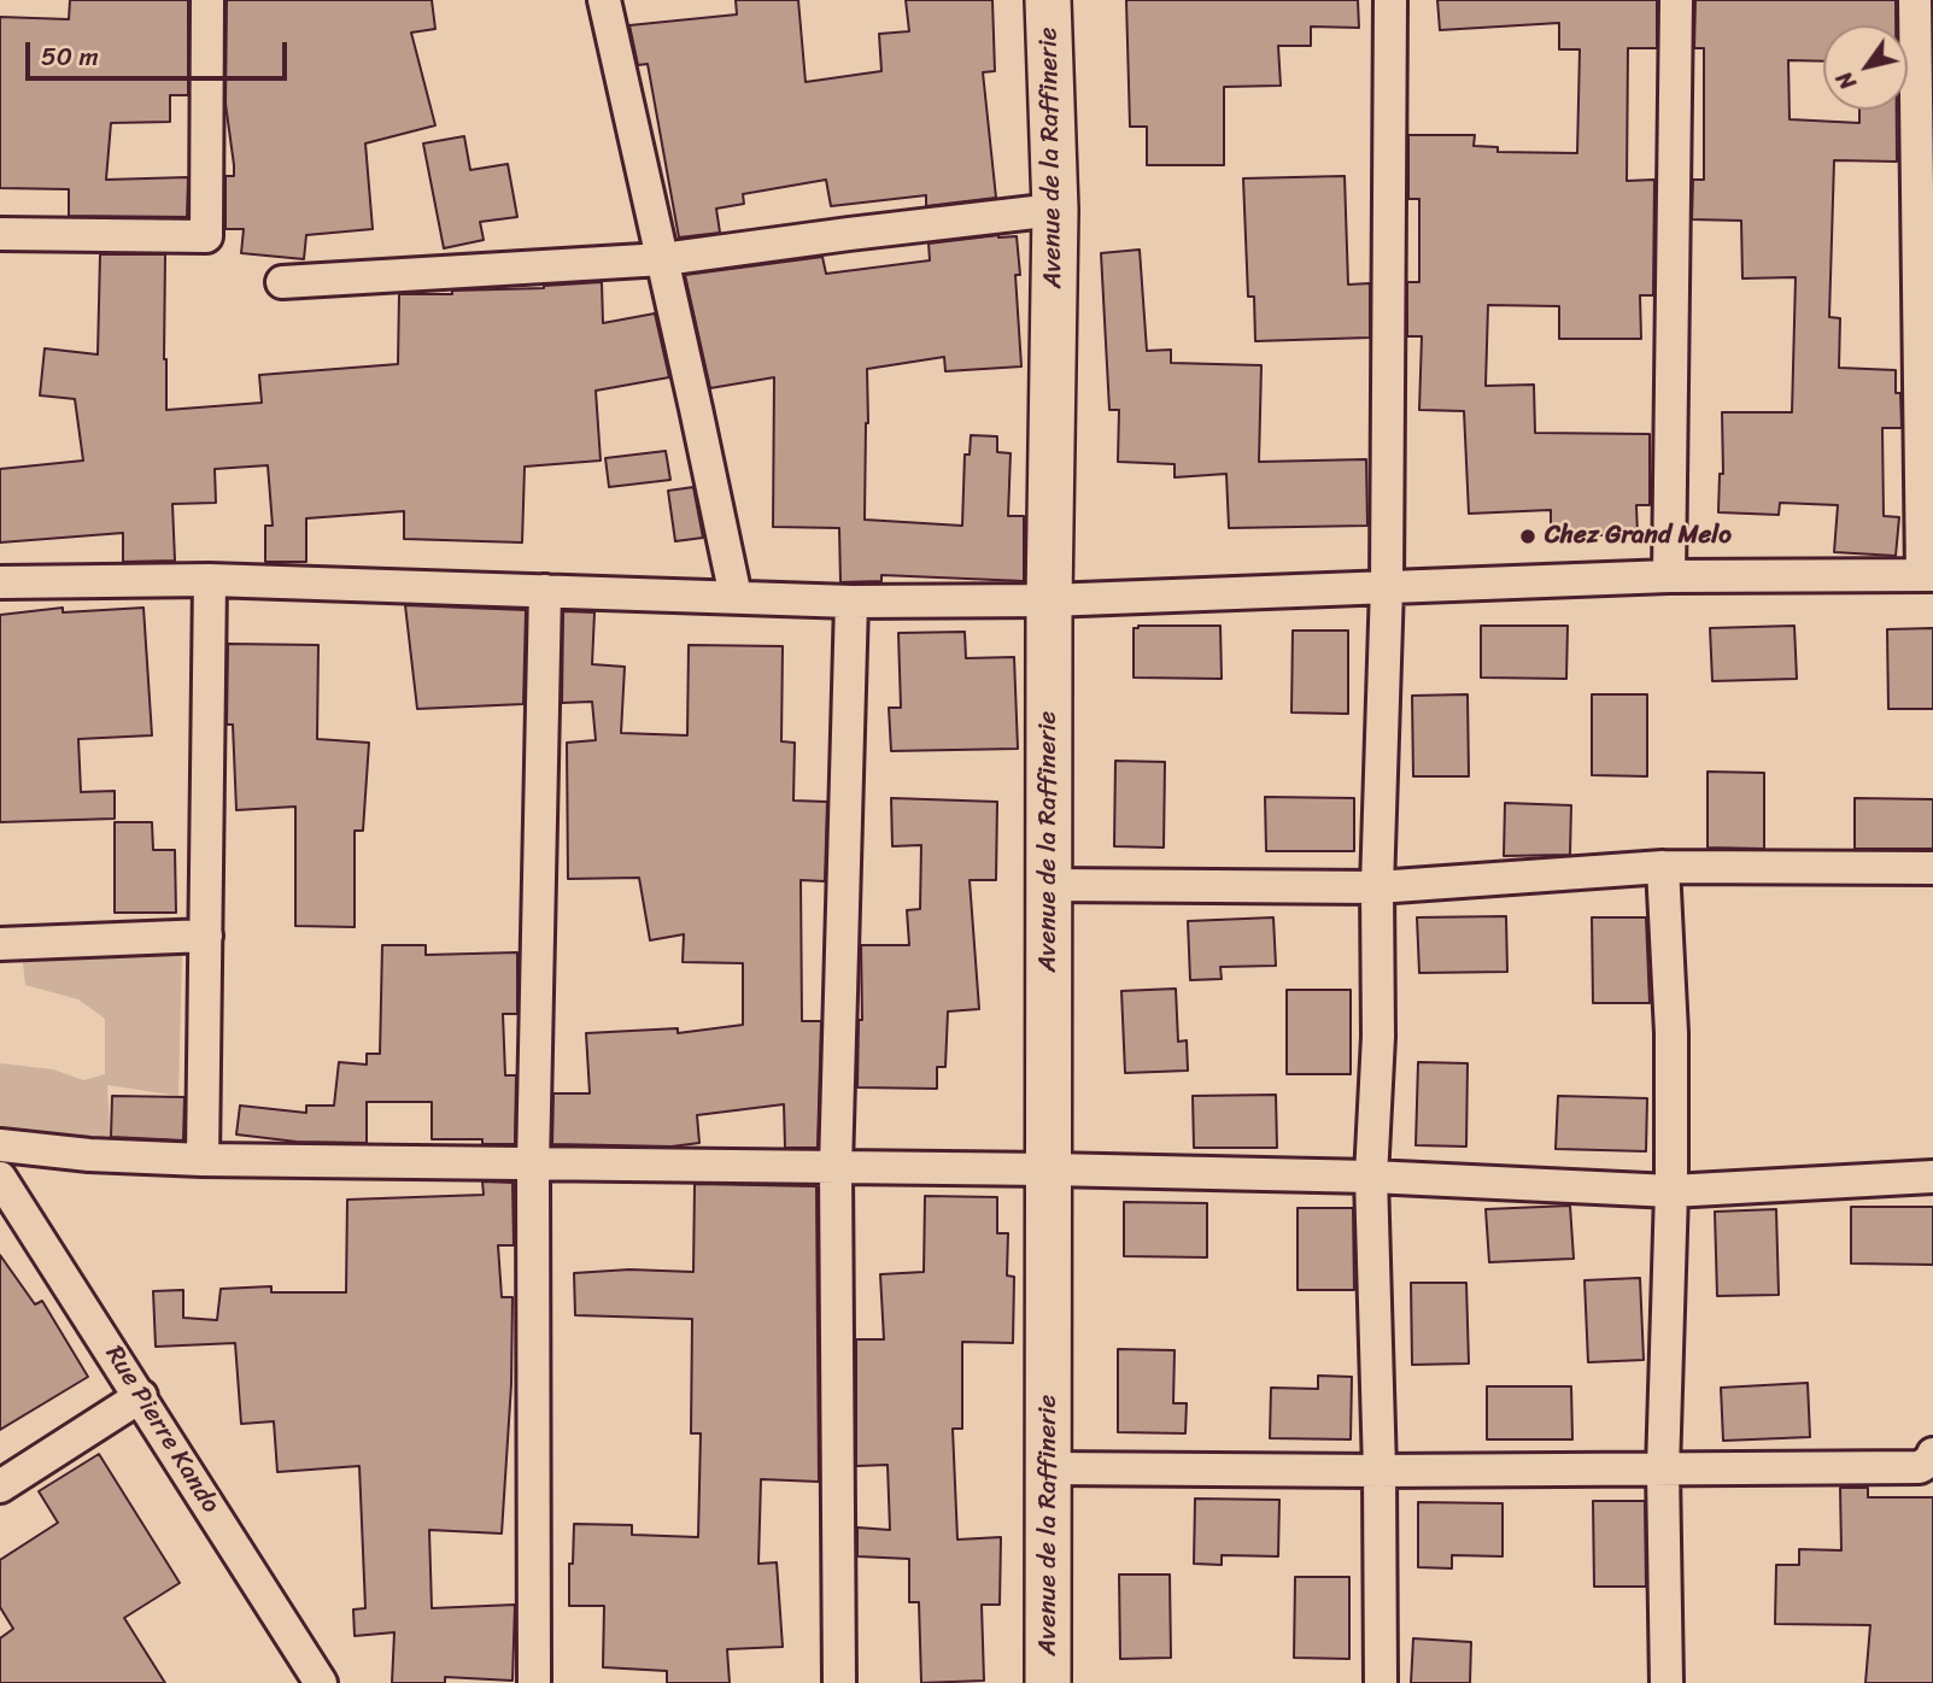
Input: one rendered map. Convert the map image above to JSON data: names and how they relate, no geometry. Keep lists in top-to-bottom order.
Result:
{
  "streets": {
    "street": ["Avenue de la Raffinerie", "Rue Pierre Kando"]
  },
  "places": ["Chez Grand Melo"],
  "scale_bar": "50 m",
  "north": "bottom left"
}
